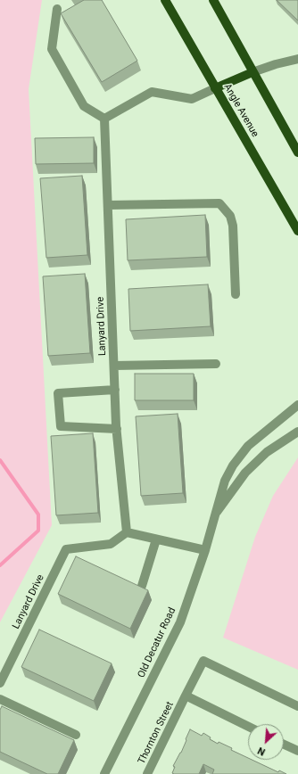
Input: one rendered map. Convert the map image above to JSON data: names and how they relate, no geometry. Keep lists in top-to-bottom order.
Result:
{
  "streets": {
    "main road": ["Angle Avenue"],
    "street": ["Lanyard Drive", "Old Decatur Road", "Thornton Street"]
  },
  "north": "bottom left"
}
